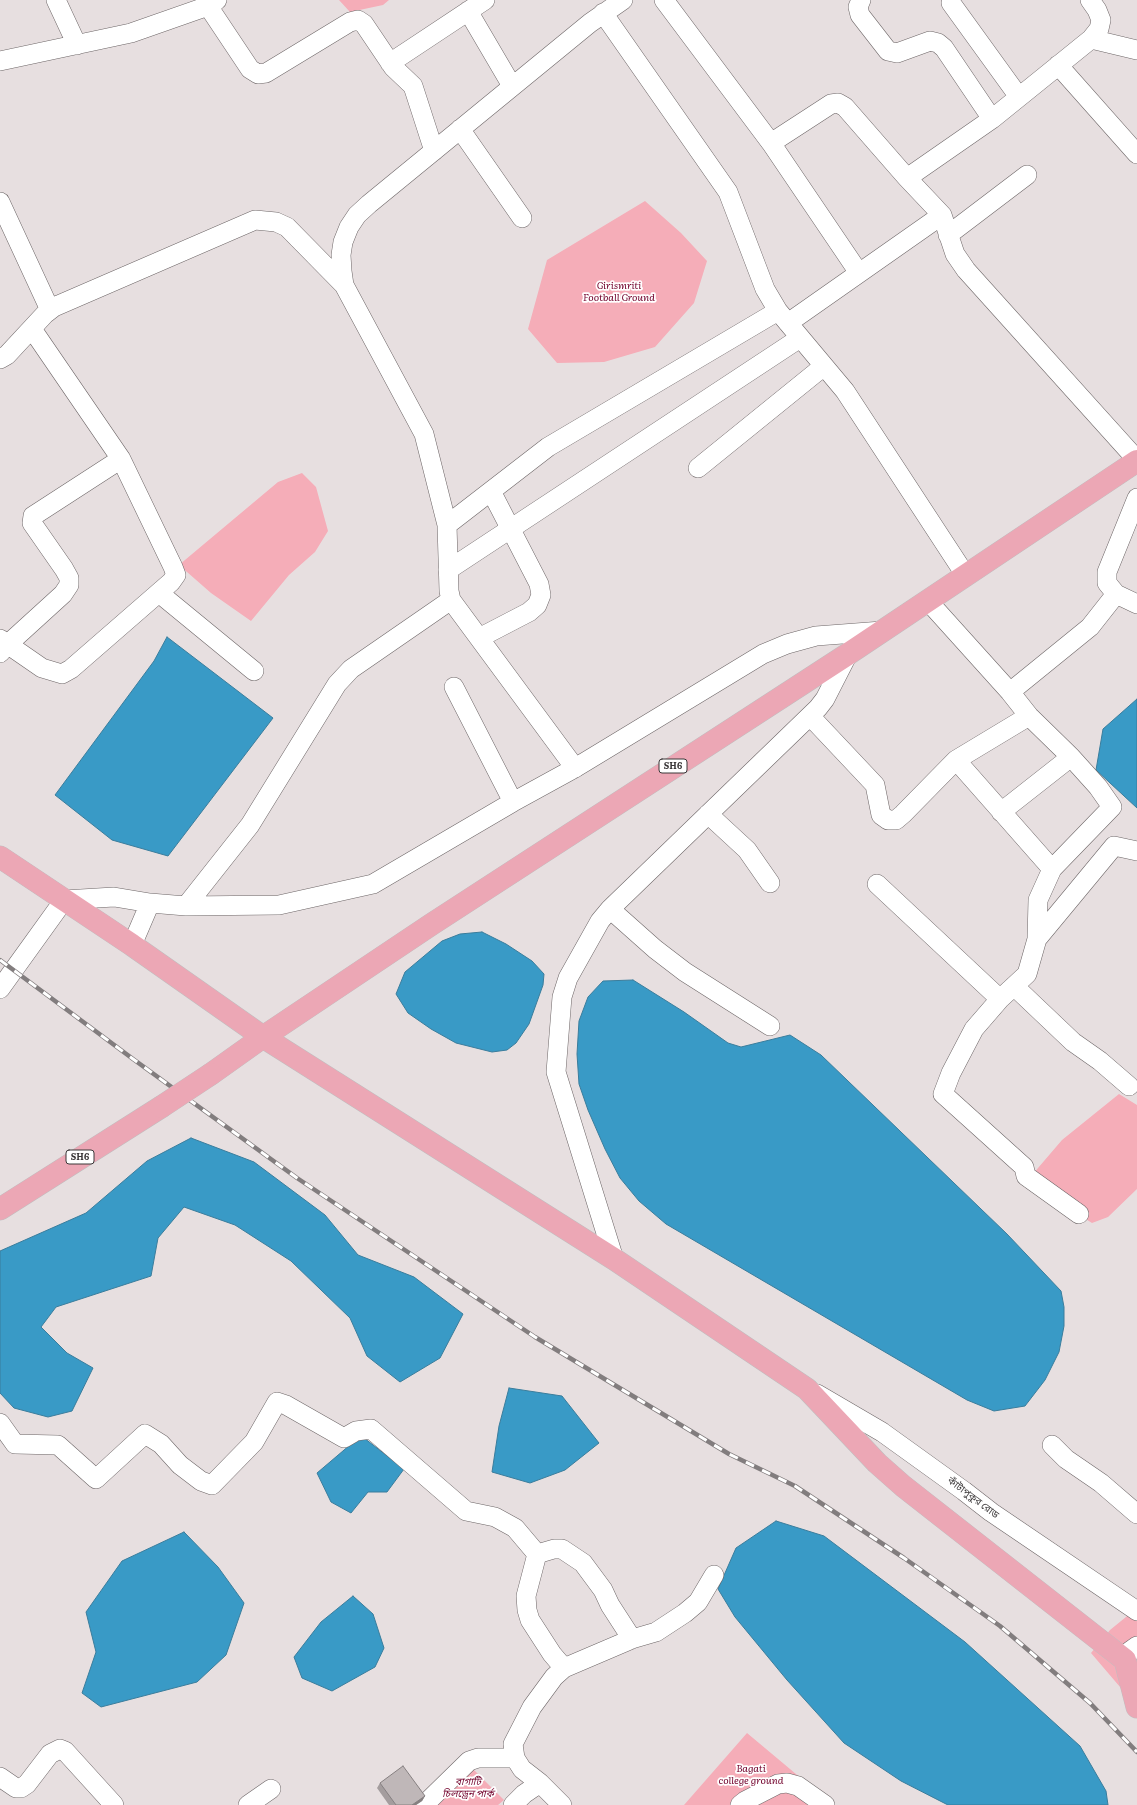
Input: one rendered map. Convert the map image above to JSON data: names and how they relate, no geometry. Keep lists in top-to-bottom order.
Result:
{
  "streets": {
    "main road": ["SH6"],
    "street": ["কাঁটাপুকুর রোড"]
  },
  "parks": ["Girismriti Football Ground", "Bagati college ground", "বাগাটি চিলড্রেন পার্ক"]
}
